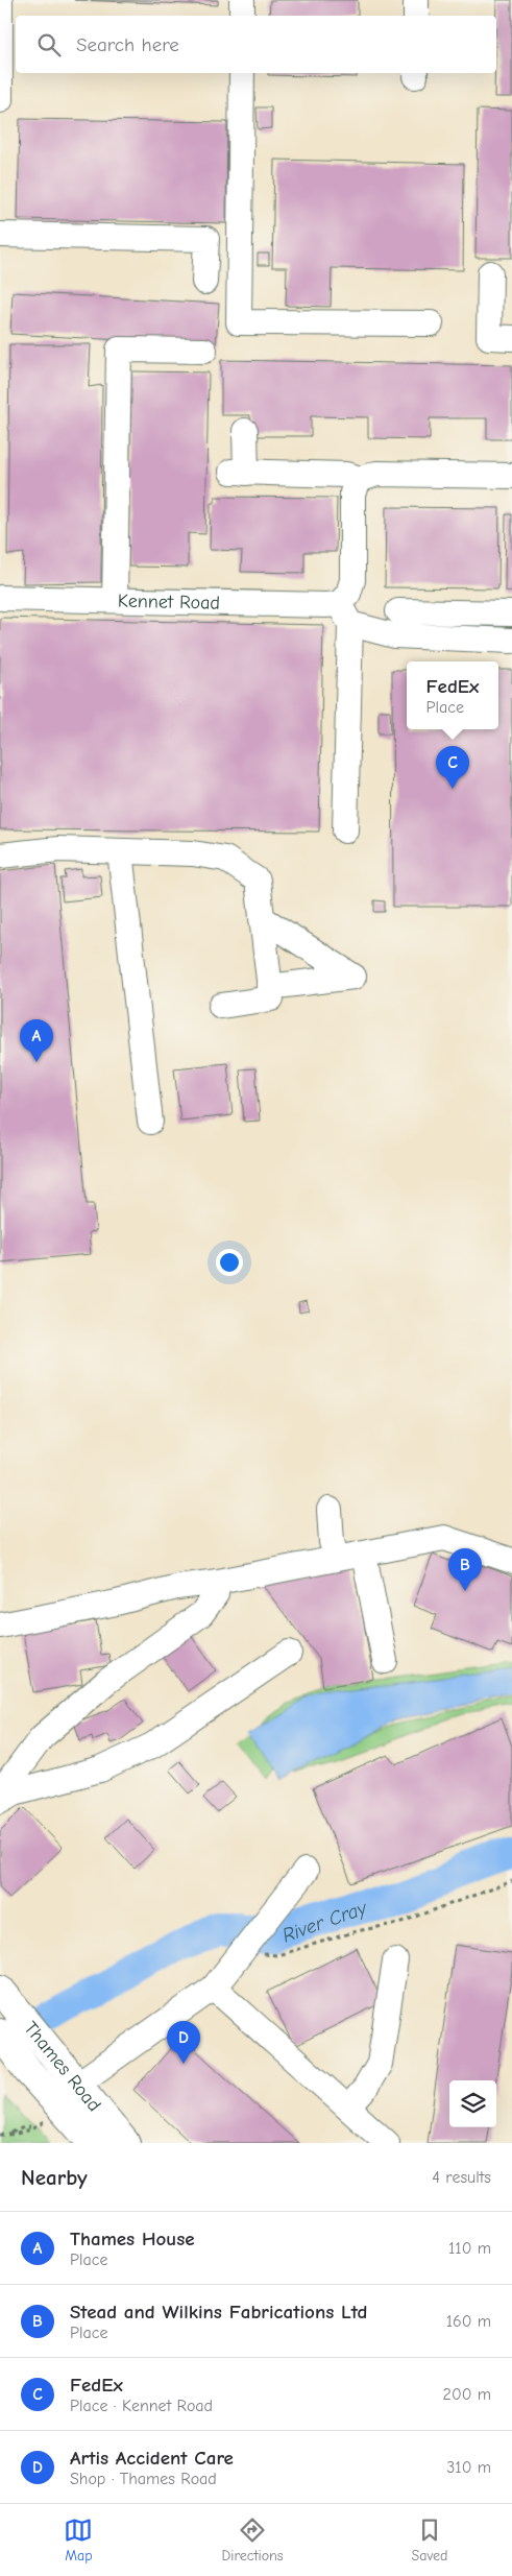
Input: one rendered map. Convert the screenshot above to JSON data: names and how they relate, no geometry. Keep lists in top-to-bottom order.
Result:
{
  "streets": {
    "main road": ["Thames Road"],
    "street": ["Kennet Road"]
  },
  "water": ["River Cray"],
  "page": {
    "search": "Search here",
    "popup": ["FedEx", "Place"],
    "pins": [
      "C",
      "A",
      "B",
      "D"
    ],
    "heading": ["Nearby", "4 results"],
    "list": [
      {
        "mark": "A",
        "name": "Thames House",
        "note": "Place",
        "value": "110 m"
      },
      {
        "mark": "B",
        "name": "Stead and Wilkins Fabrications Ltd",
        "note": "Place",
        "value": "160 m"
      },
      {
        "mark": "C",
        "name": "FedEx",
        "note": "Place · Kennet Road",
        "value": "200 m"
      },
      {
        "mark": "D",
        "name": "Artis Accident Care",
        "note": "Shop · Thames Road",
        "value": "310 m"
      }
    ],
    "nav": ["Map", "Directions", "Saved"]
  }
}
